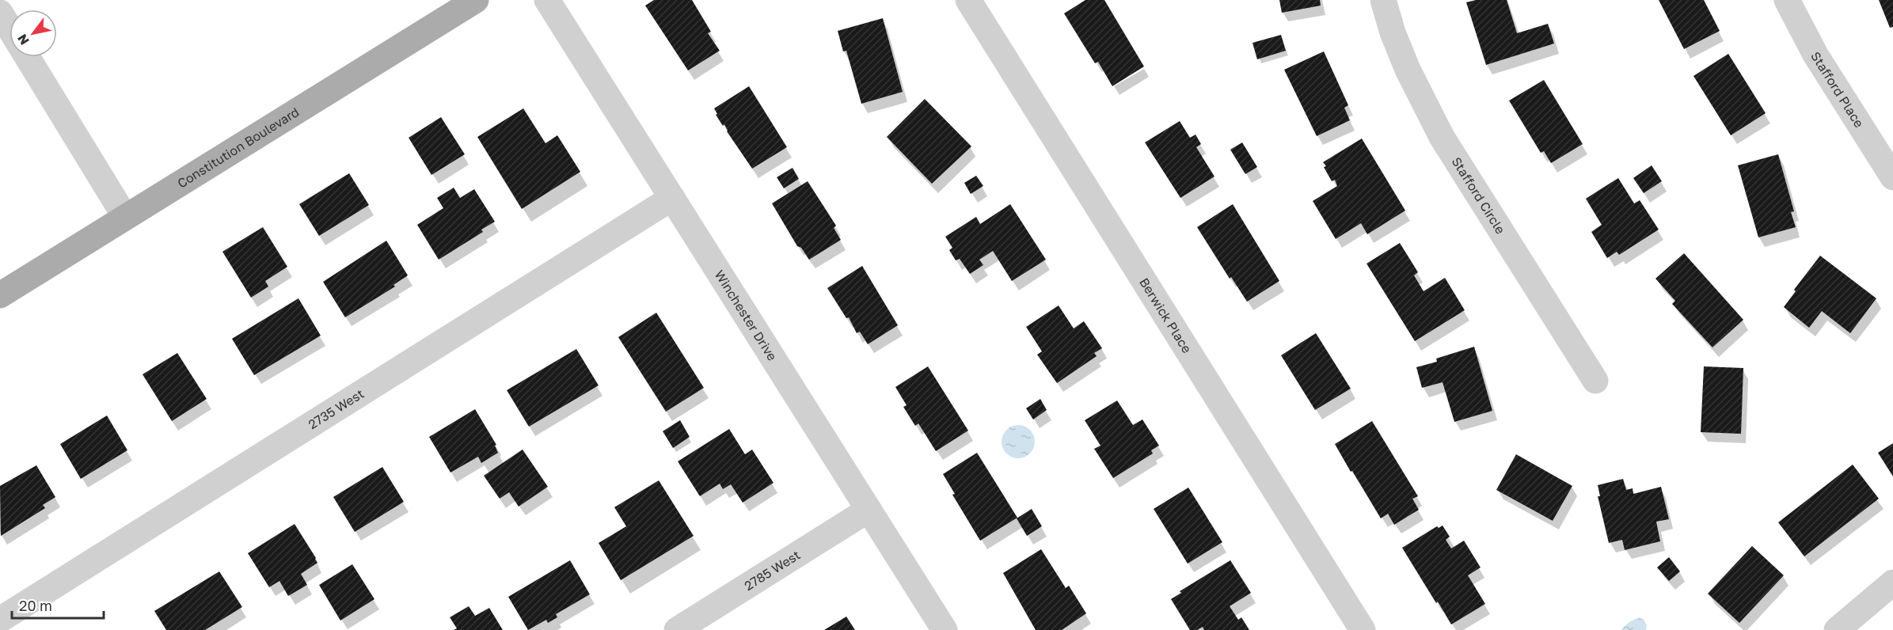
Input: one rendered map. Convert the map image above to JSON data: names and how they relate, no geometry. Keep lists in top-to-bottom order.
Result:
{
  "streets": {
    "main road": ["Constitution Boulevard"],
    "street": [
      "Stafford Place",
      "Stafford Circle",
      "Winchester Drive",
      "Berwick Place",
      "2735 West",
      "2785 West"
    ]
  },
  "crossings": [
    ["Winchester Drive", "2735 West"],
    ["Winchester Drive", "2785 West"]
  ],
  "scale_bar": "20 m",
  "north": "bottom left"
}
